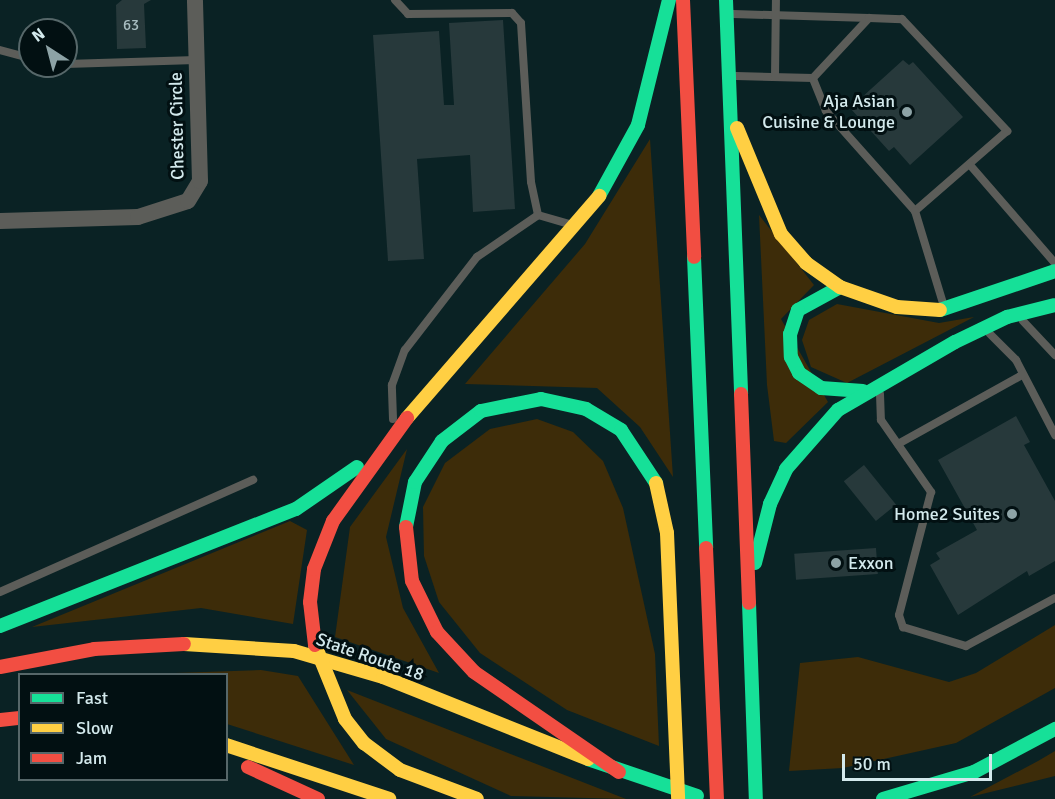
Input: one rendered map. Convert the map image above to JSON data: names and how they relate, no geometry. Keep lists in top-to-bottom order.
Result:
{
  "streets": {
    "highway": ["State Route 18"],
    "street": ["Chester Circle"]
  },
  "places": ["Aja Asian Cuisine & Lounge", "Home2 Suites", "Exxon"],
  "house_numbers": ["63"],
  "legend": ["Fast", "Slow", "Jam"],
  "scale_bar": "50 m",
  "north": "top left"
}
